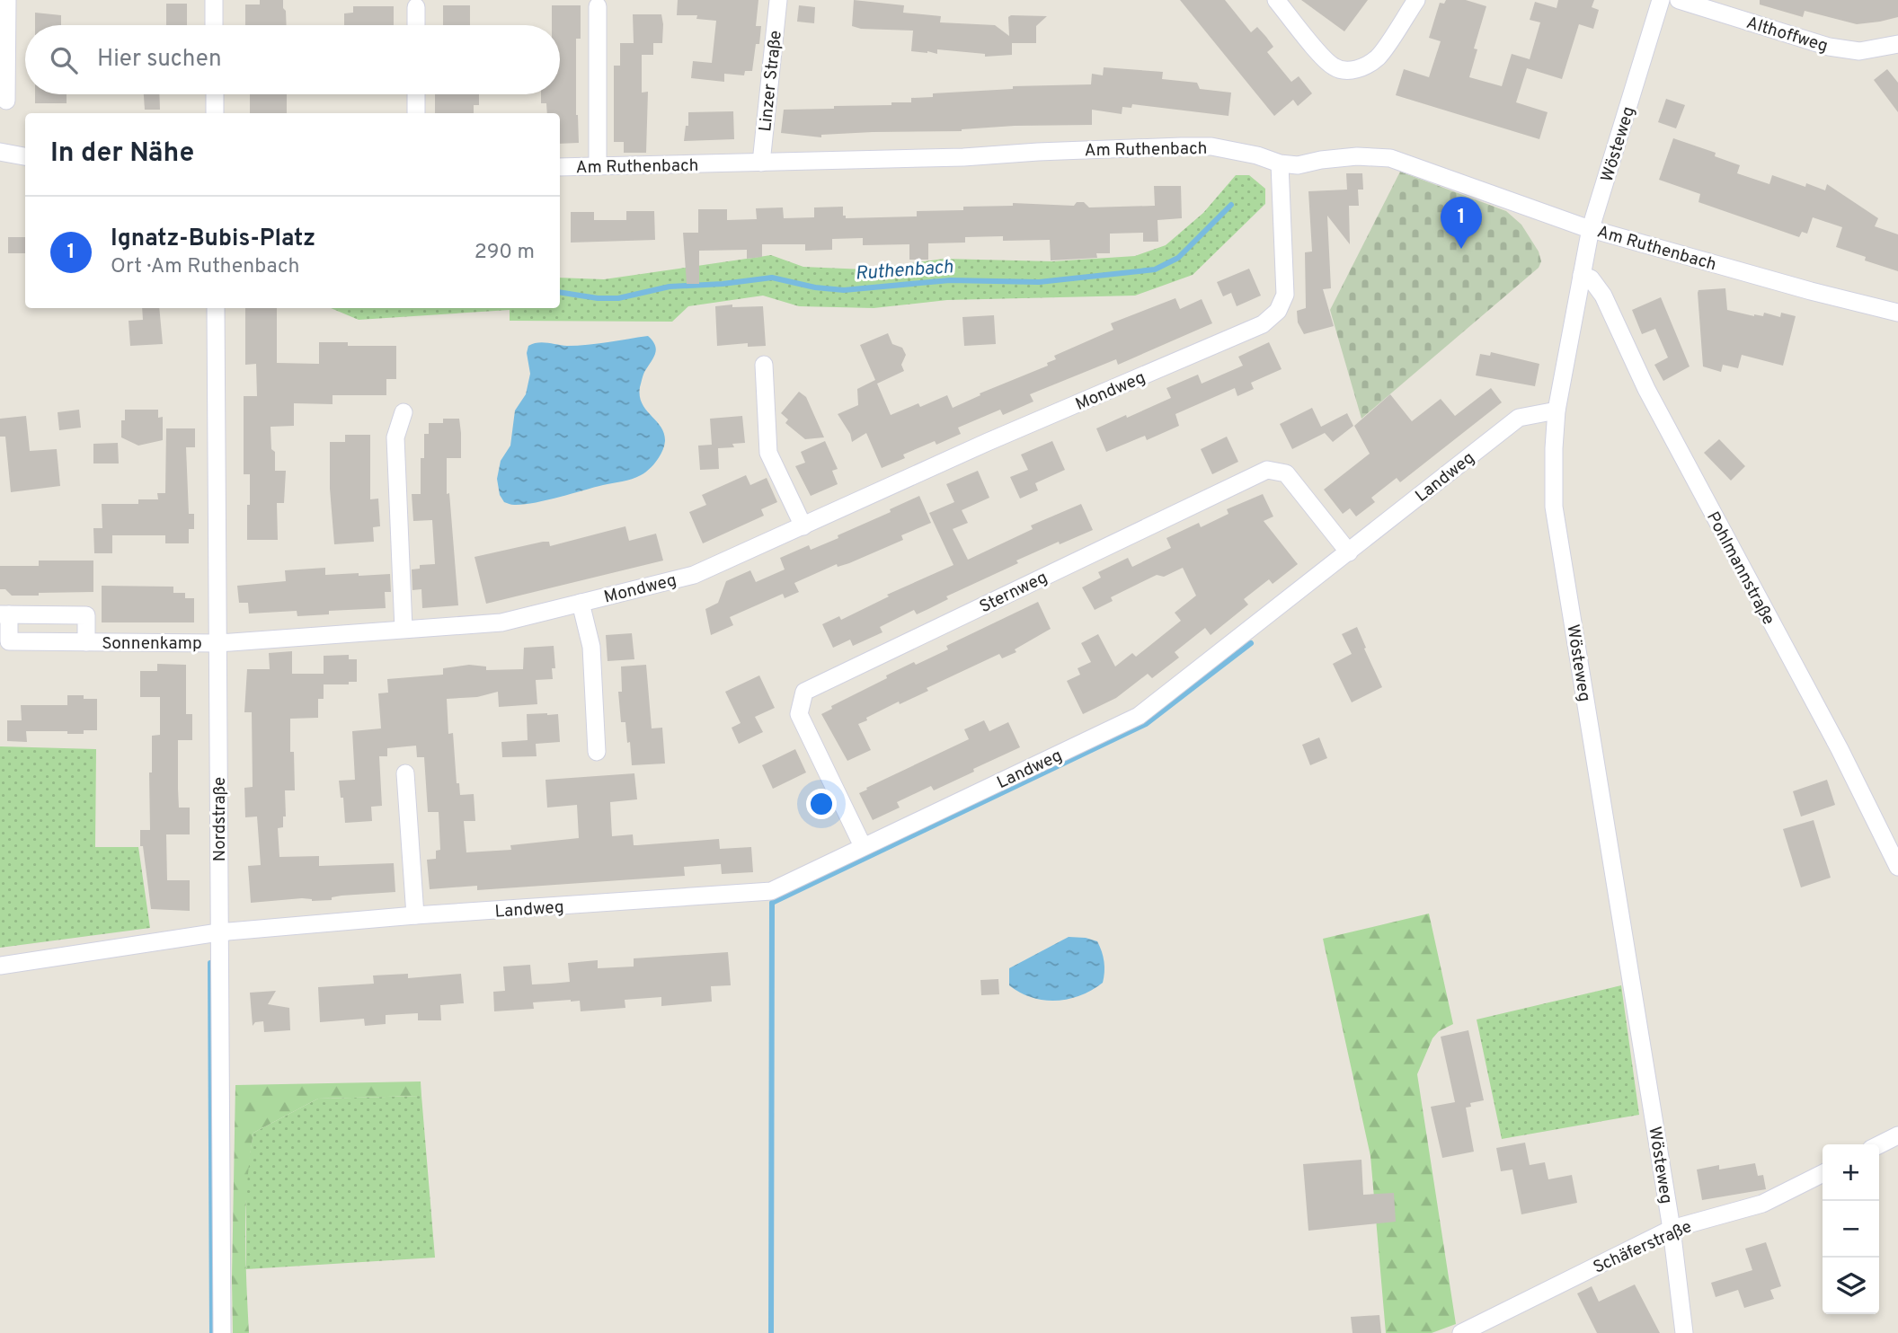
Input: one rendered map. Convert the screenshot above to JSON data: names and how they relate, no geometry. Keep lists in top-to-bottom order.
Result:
{
  "streets": {
    "street": [
      "Althoffweg",
      "Linzer Straße",
      "Wösteweg",
      "Am Ruthenbach",
      "Mondweg",
      "Landweg",
      "Pohlmannstraße",
      "Sternweg",
      "Sonnenkamp",
      "Nordstraße",
      "Schäferstraße"
    ]
  },
  "crossings": [
    ["Linzer Straße", "Am Ruthenbach"],
    ["Wösteweg", "Am Ruthenbach"],
    ["Wösteweg", "Landweg"],
    ["Wösteweg", "Pohlmannstraße"],
    ["Wösteweg", "Schäferstraße"],
    ["Am Ruthenbach", "Mondweg"],
    ["Mondweg", "Sonnenkamp"],
    ["Mondweg", "Nordstraße"],
    ["Landweg", "Sternweg"],
    ["Landweg", "Nordstraße"],
    ["Sonnenkamp", "Nordstraße"]
  ],
  "water": ["Ruthenbach"],
  "page": {
    "search": "Hier suchen",
    "heading": "In der Nähe",
    "list": [
      {
        "mark": "1",
        "name": "Ignatz-Bubis-Platz",
        "note": "Ort · Am Ruthenbach",
        "value": "290 m"
      }
    ],
    "pins": "1",
    "map_buttons": ["+", "−"]
  }
}
